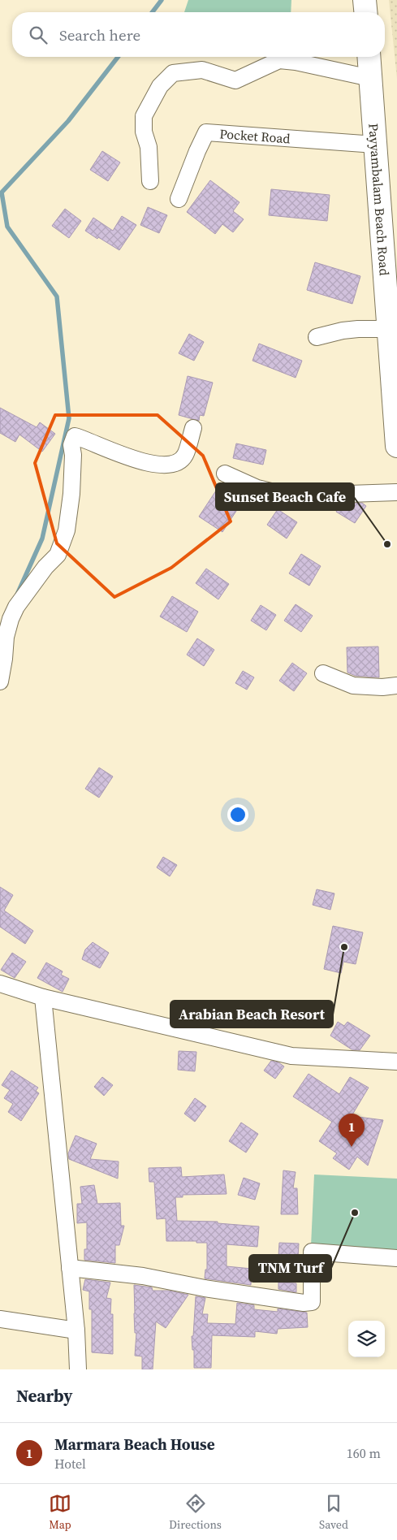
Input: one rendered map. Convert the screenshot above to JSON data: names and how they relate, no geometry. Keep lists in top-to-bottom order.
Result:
{
  "streets": {
    "main road": ["Payyambalam Beach Road"],
    "street": ["Pocket Road"]
  },
  "crossings": [
    ["Pocket Road", "Payyambalam Beach Road"]
  ],
  "places": ["Sunset Beach Cafe", "Arabian Beach Resort", "TNM Turf"],
  "page": {
    "search": "Search here",
    "pins": "1",
    "heading": "Nearby",
    "list": [
      {
        "mark": "1",
        "name": "Marmara Beach House",
        "note": "Hotel",
        "value": "160 m"
      }
    ],
    "nav": ["Map", "Directions", "Saved"]
  }
}
